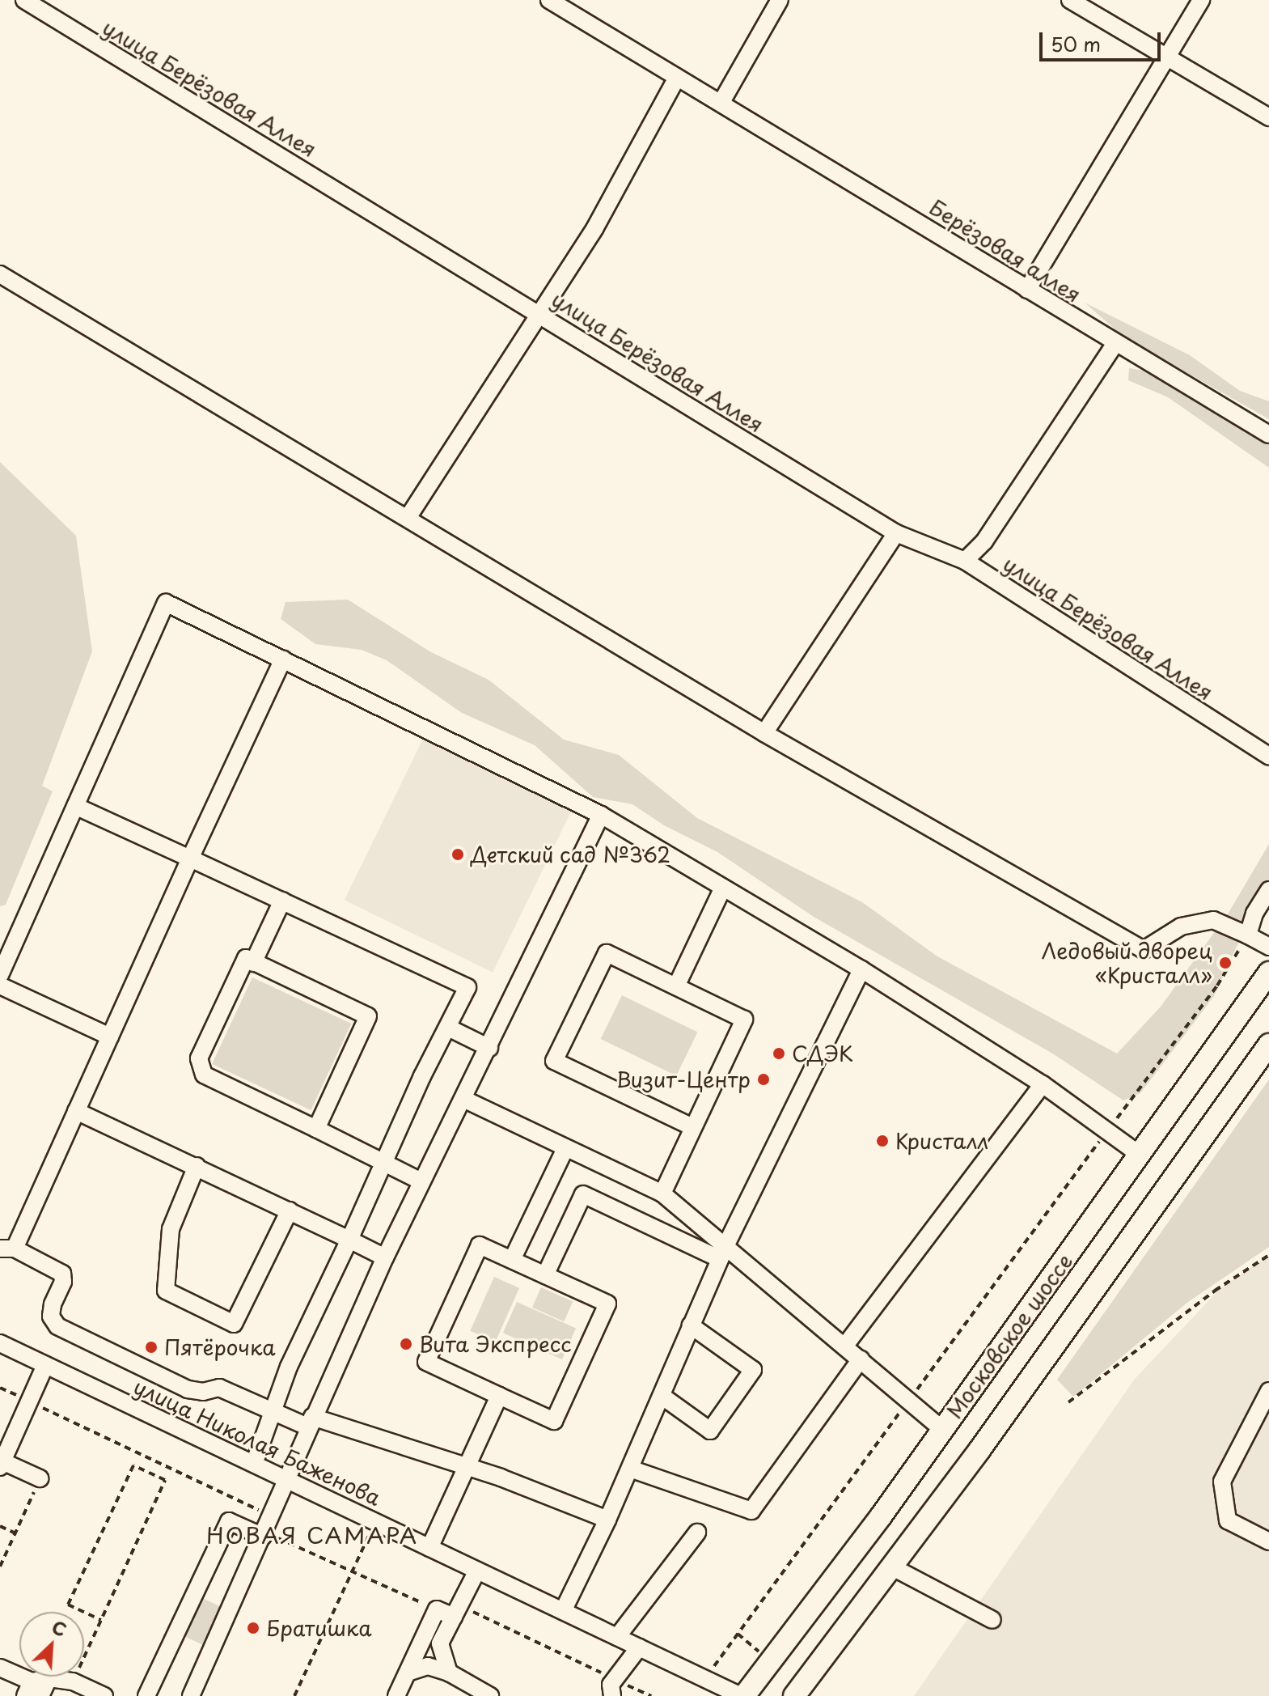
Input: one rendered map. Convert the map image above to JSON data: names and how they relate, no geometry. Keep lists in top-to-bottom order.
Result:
{
  "streets": {
    "main road": ["Московское шоссе"],
    "street": ["улица Берёзовая Аллея", "Берёзовая аллея", "улица Николая Баженова"]
  },
  "crossings": [
    ["Московское шоссе", "улица Николая Баженова"]
  ],
  "districts": ["НОВАЯ САМАРА"],
  "places": [
    "Детский сад №362",
    "Ледовый дворец «Кристалл»",
    "СДЭК",
    "Визит-Центр",
    "Кристалл",
    "Вита Экспресс",
    "Пятёрочка",
    "Братишка"
  ],
  "scale_bar": "50 m",
  "north": "top right"
}
